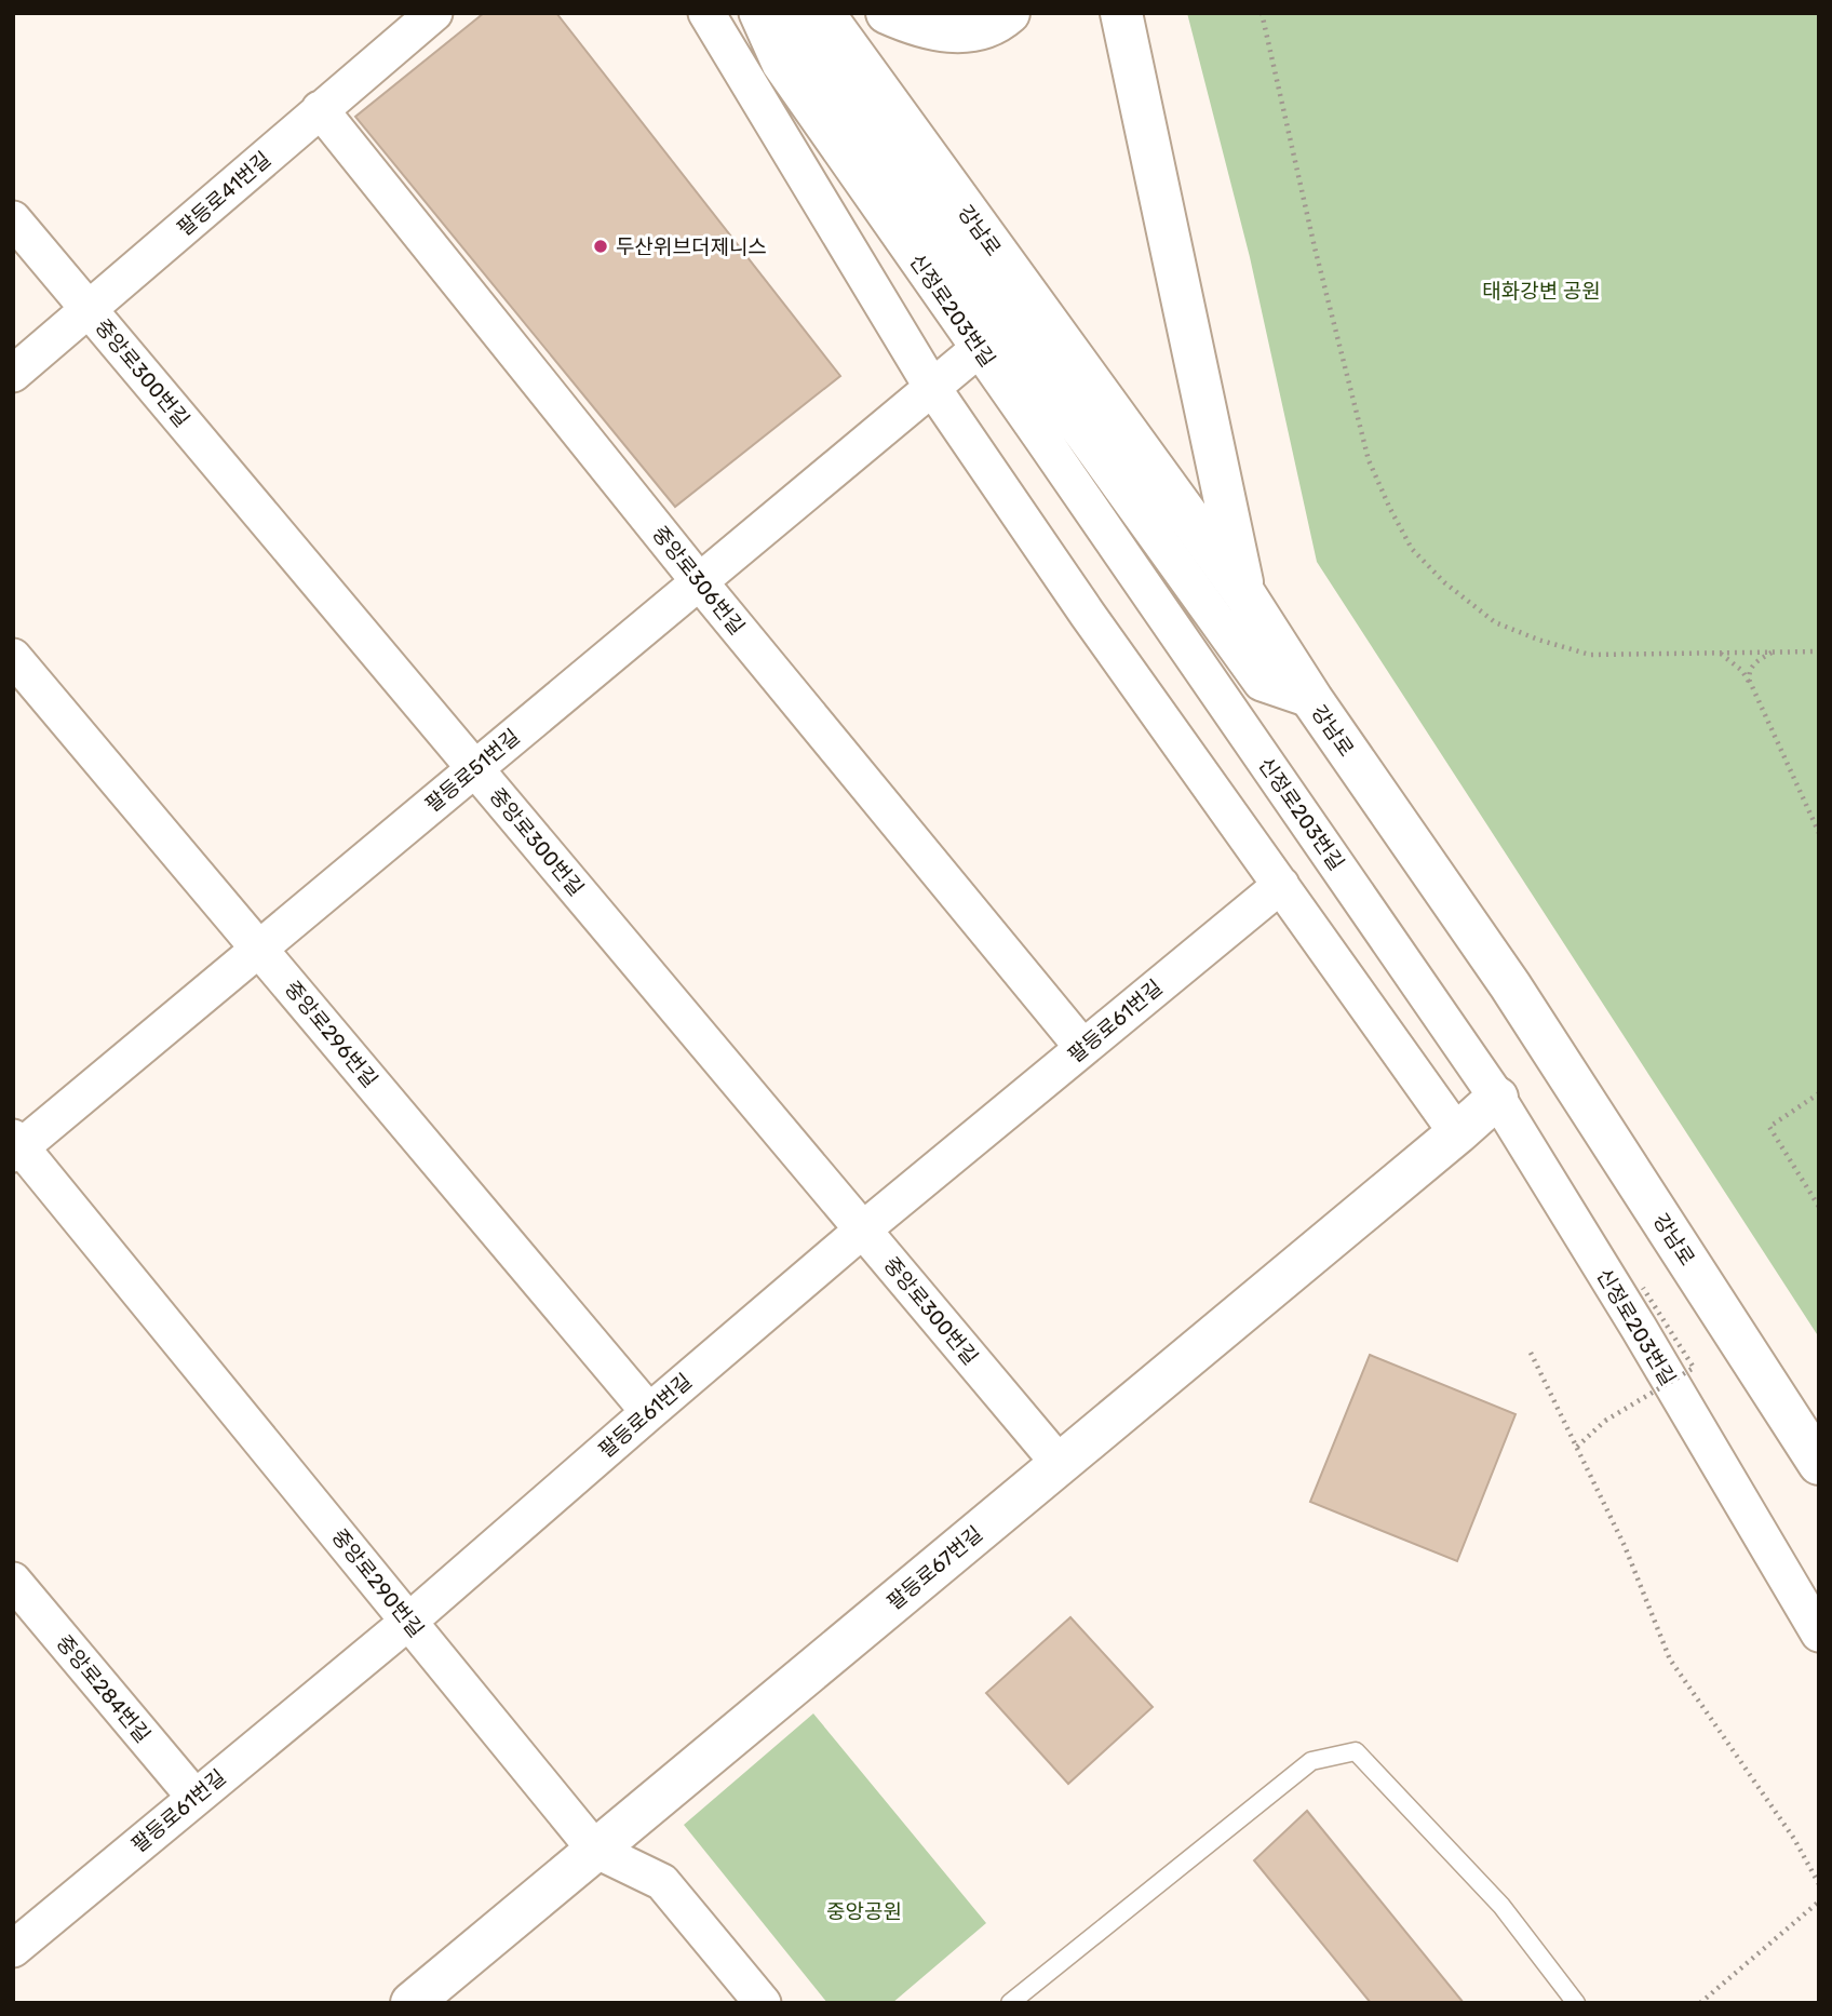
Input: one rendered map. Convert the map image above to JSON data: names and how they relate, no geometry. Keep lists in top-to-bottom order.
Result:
{
  "streets": {
    "main road": ["강남로", "팔등로67번길"],
    "street": [
      "팔등로41번길",
      "신정로203번길",
      "중앙로300번길",
      "중앙로306번길",
      "팔등로51번길",
      "팔등로61번길",
      "중앙로296번길",
      "중앙로290번길",
      "중앙로284번길"
    ]
  },
  "crossings": [
    ["팔등로41번길", "중앙로300번길"],
    ["팔등로41번길", "중앙로306번길"],
    ["신정로203번길", "팔등로51번길"],
    ["신정로203번길", "팔등로67번길"],
    ["중앙로300번길", "팔등로51번길"],
    ["중앙로300번길", "팔등로61번길"],
    ["중앙로300번길", "팔등로67번길"],
    ["중앙로306번길", "팔등로51번길"],
    ["중앙로306번길", "팔등로61번길"],
    ["팔등로51번길", "중앙로296번길"],
    ["팔등로51번길", "중앙로290번길"],
    ["팔등로61번길", "중앙로296번길"],
    ["팔등로61번길", "중앙로290번길"],
    ["팔등로61번길", "중앙로284번길"],
    ["팔등로67번길", "중앙로290번길"]
  ],
  "parks": ["태화강변 공원", "중앙공원"],
  "places": ["두산위브더제니스"]
}
